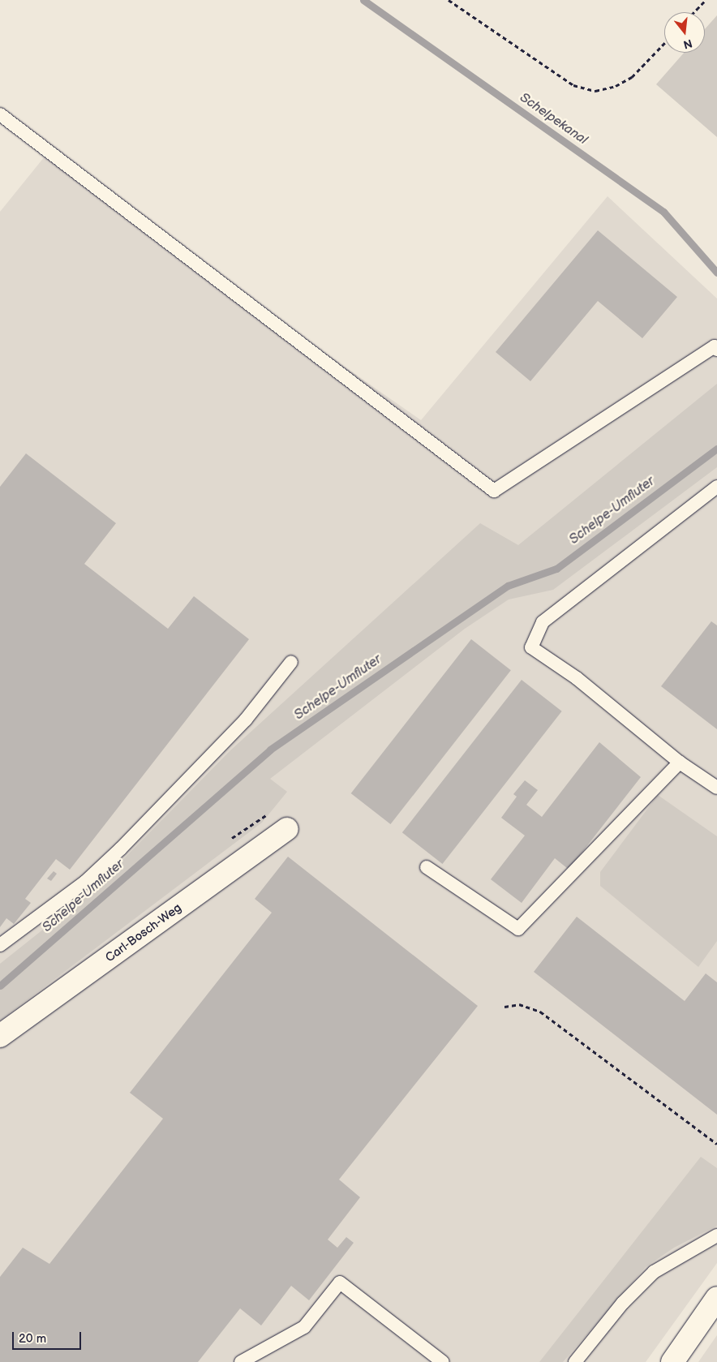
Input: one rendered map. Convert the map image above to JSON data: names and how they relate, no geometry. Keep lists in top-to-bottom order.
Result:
{
  "streets": {
    "street": ["Carl-Bosch-Weg"]
  },
  "water": ["Schelpekanal", "Schelpe-Umfluter"],
  "scale_bar": "20 m",
  "north": "bottom"
}
